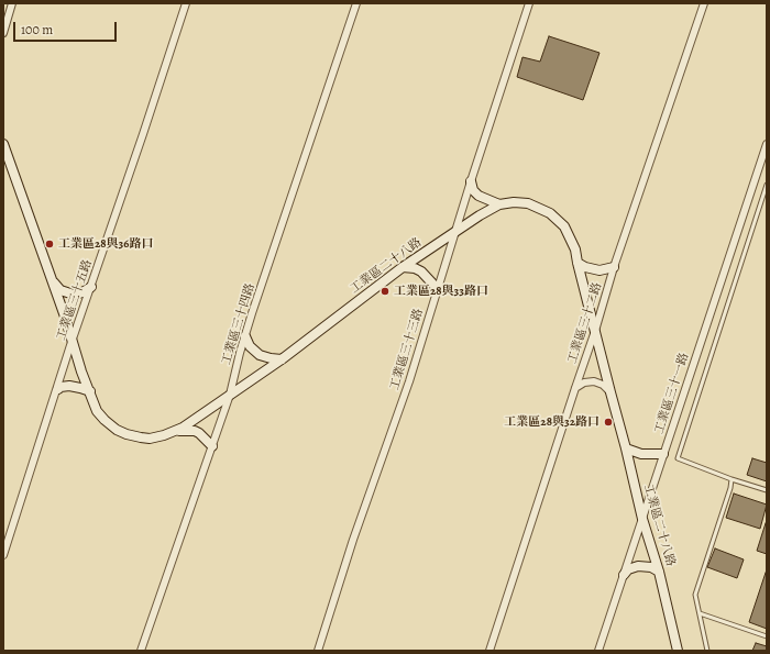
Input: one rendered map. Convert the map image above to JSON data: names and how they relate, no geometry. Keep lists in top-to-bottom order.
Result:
{
  "streets": {
    "street": [
      "工業區二十八路",
      "工業區三十五路",
      "工業區三十二路",
      "工業區三十四路",
      "工業區三十三路",
      "工業區三十一路"
    ]
  },
  "crossings": [
    ["工業區二十八路", "工業區三十五路"],
    ["工業區二十八路", "工業區三十二路"],
    ["工業區二十八路", "工業區三十四路"],
    ["工業區二十八路", "工業區三十三路"],
    ["工業區二十八路", "工業區三十一路"]
  ],
  "places": ["工業區28與36路口", "工業區28與33路口", "工業區28與32路口"],
  "scale_bar": "100 m"
}
